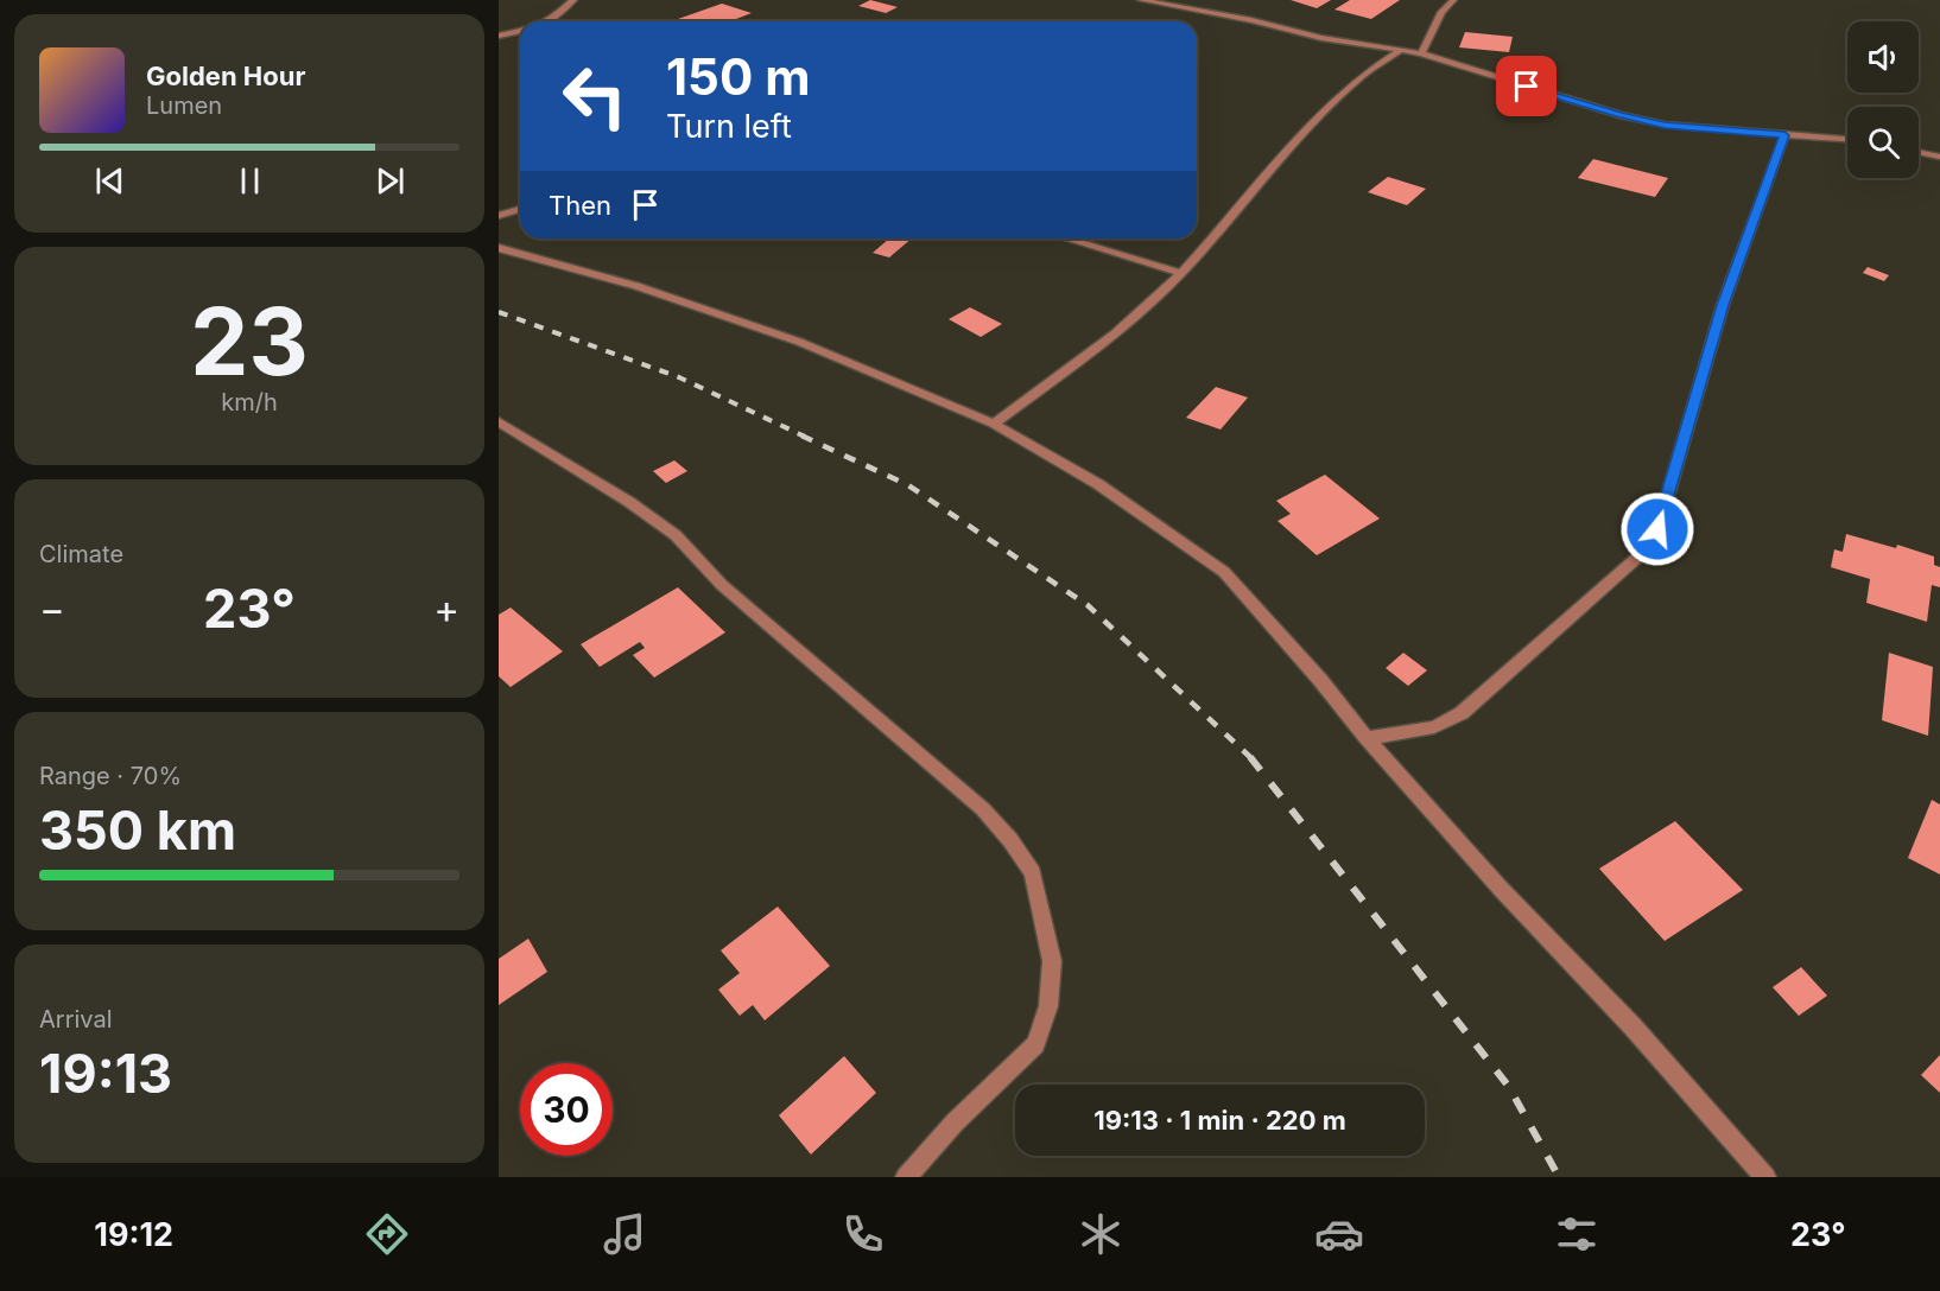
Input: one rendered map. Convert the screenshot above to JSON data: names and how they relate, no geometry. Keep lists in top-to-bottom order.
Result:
{
  "page": {
    "turn": ["150 m", "Turn left"],
    "song": ["Golden Hour", "Lumen"],
    "then": "Then",
    "tile": [
      ["23", "km/h"],
      "Climate",
      ["Range · 70%", "350 km"],
      ["Arrival", "19:13"]
    ],
    "heat": ["−", "23°", "+"],
    "limit": "30",
    "trip": "19:13 · 1 min · 220 m",
    "tabs": ["19:12", "23°"]
  }
}
